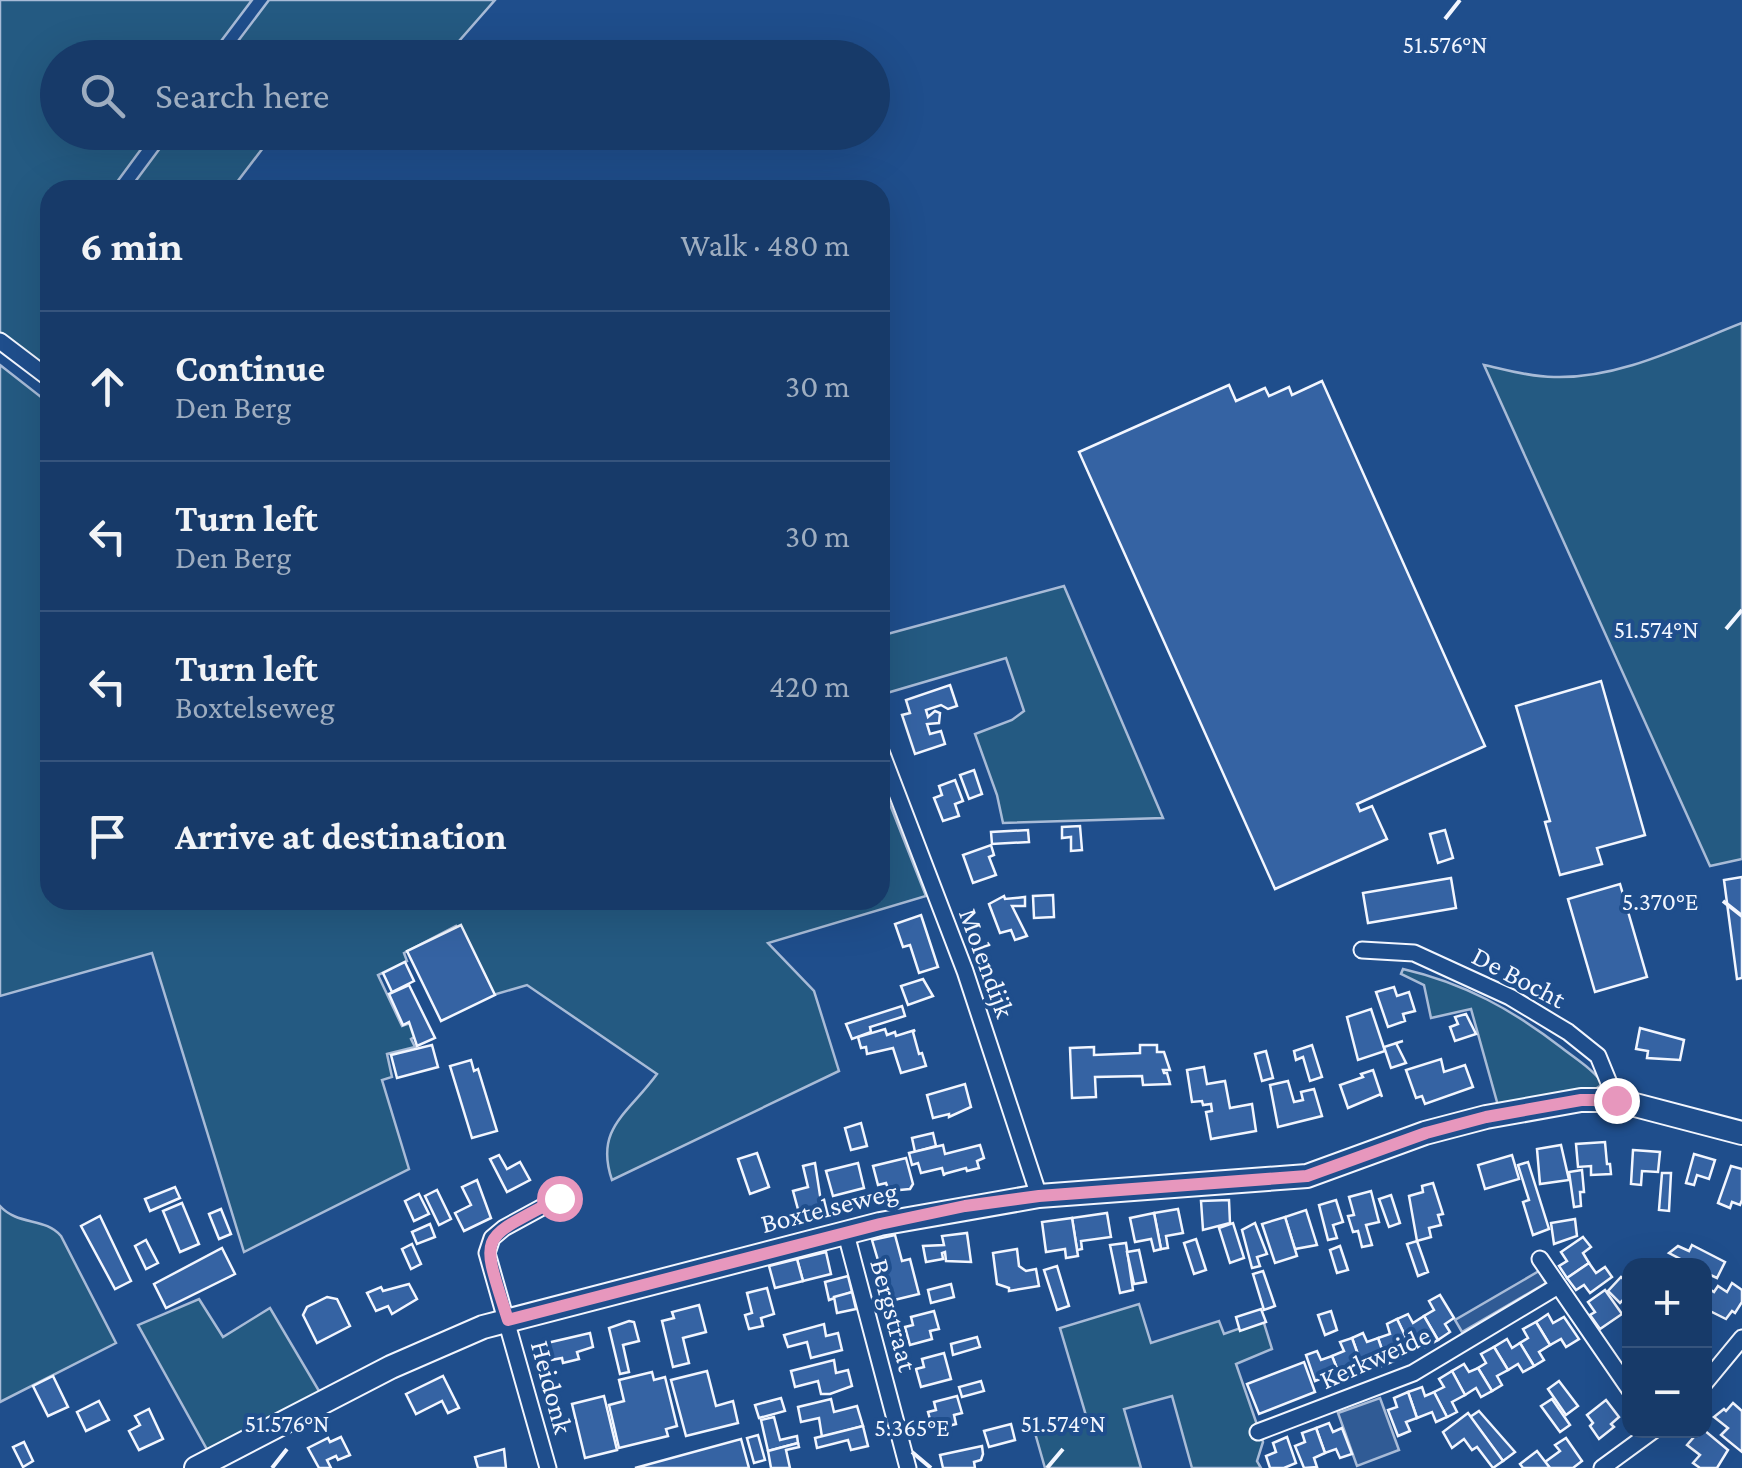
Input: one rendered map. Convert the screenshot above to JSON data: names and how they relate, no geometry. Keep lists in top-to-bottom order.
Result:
{
  "streets": {
    "street": [
      "Molendijk",
      "De Bocht",
      "Boxtelseweg",
      "Bergstraat",
      "Kerkweide",
      "Heidonk"
    ]
  },
  "crossings": [
    ["Molendijk", "Boxtelseweg"],
    ["De Bocht", "Boxtelseweg"],
    ["Boxtelseweg", "Bergstraat"],
    ["Boxtelseweg", "Heidonk"]
  ],
  "page": {
    "search": "Search here",
    "heading": ["6 min", "Walk · 480 m"],
    "list": [
      ["Continue", "Den Berg", "30 m"],
      ["Turn left", "Den Berg", "30 m"],
      ["Turn left", "Boxtelseweg", "420 m"],
      "Arrive at destination"
    ],
    "map_buttons": ["+", "−"]
  },
  "coordinates": [
    "51.576°N",
    "51.574°N",
    "5.370°E",
    "5.365°E"
  ]
}
